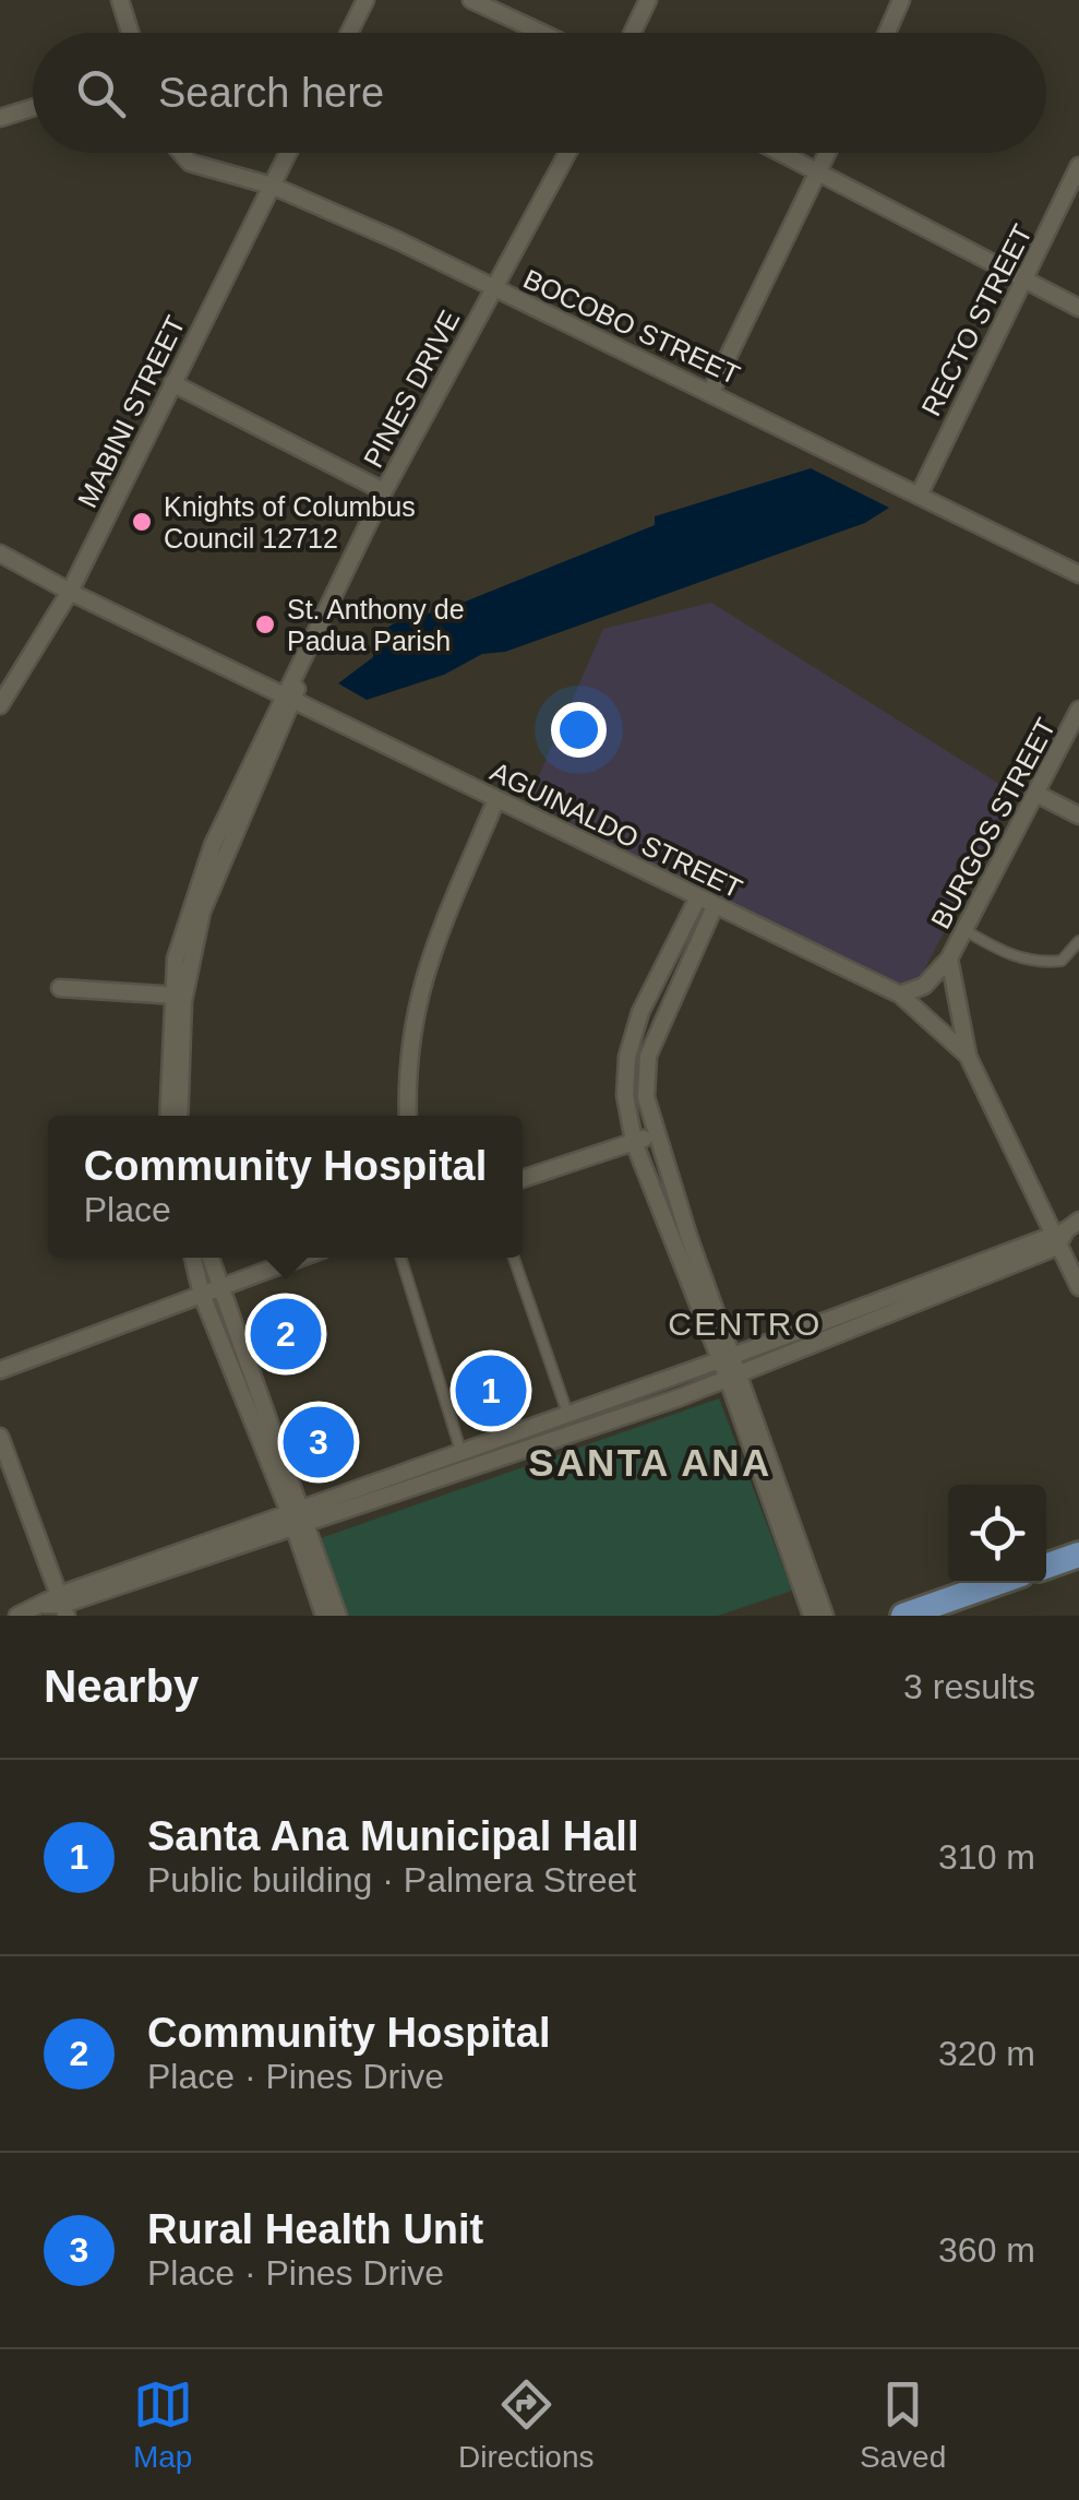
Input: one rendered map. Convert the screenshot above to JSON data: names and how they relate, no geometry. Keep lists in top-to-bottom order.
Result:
{
  "streets": {
    "street": [
      "RECTO STREET",
      "BOCOBO STREET",
      "PINES DRIVE",
      "MABINI STREET",
      "BURGOS STREET",
      "AGUINALDO STREET"
    ]
  },
  "crossings": [
    ["RECTO STREET", "BOCOBO STREET"],
    ["BOCOBO STREET", "PINES DRIVE"],
    ["BOCOBO STREET", "MABINI STREET"],
    ["PINES DRIVE", "AGUINALDO STREET"],
    ["MABINI STREET", "AGUINALDO STREET"],
    ["BURGOS STREET", "AGUINALDO STREET"]
  ],
  "districts": ["CENTRO", "SANTA ANA"],
  "places": ["Knights of Columbus Council 12712", "St. Anthony de Padua Parish"],
  "page": {
    "search": "Search here",
    "popup": ["Community Hospital", "Place"],
    "pins": ["2", "1", "3"],
    "heading": ["Nearby", "3 results"],
    "list": [
      {
        "mark": "1",
        "name": "Santa Ana Municipal Hall",
        "note": "Public building · Palmera Street",
        "value": "310 m"
      },
      {
        "mark": "2",
        "name": "Community Hospital",
        "note": "Place · Pines Drive",
        "value": "320 m"
      },
      {
        "mark": "3",
        "name": "Rural Health Unit",
        "note": "Place · Pines Drive",
        "value": "360 m"
      }
    ],
    "nav": ["Map", "Directions", "Saved"]
  }
}
